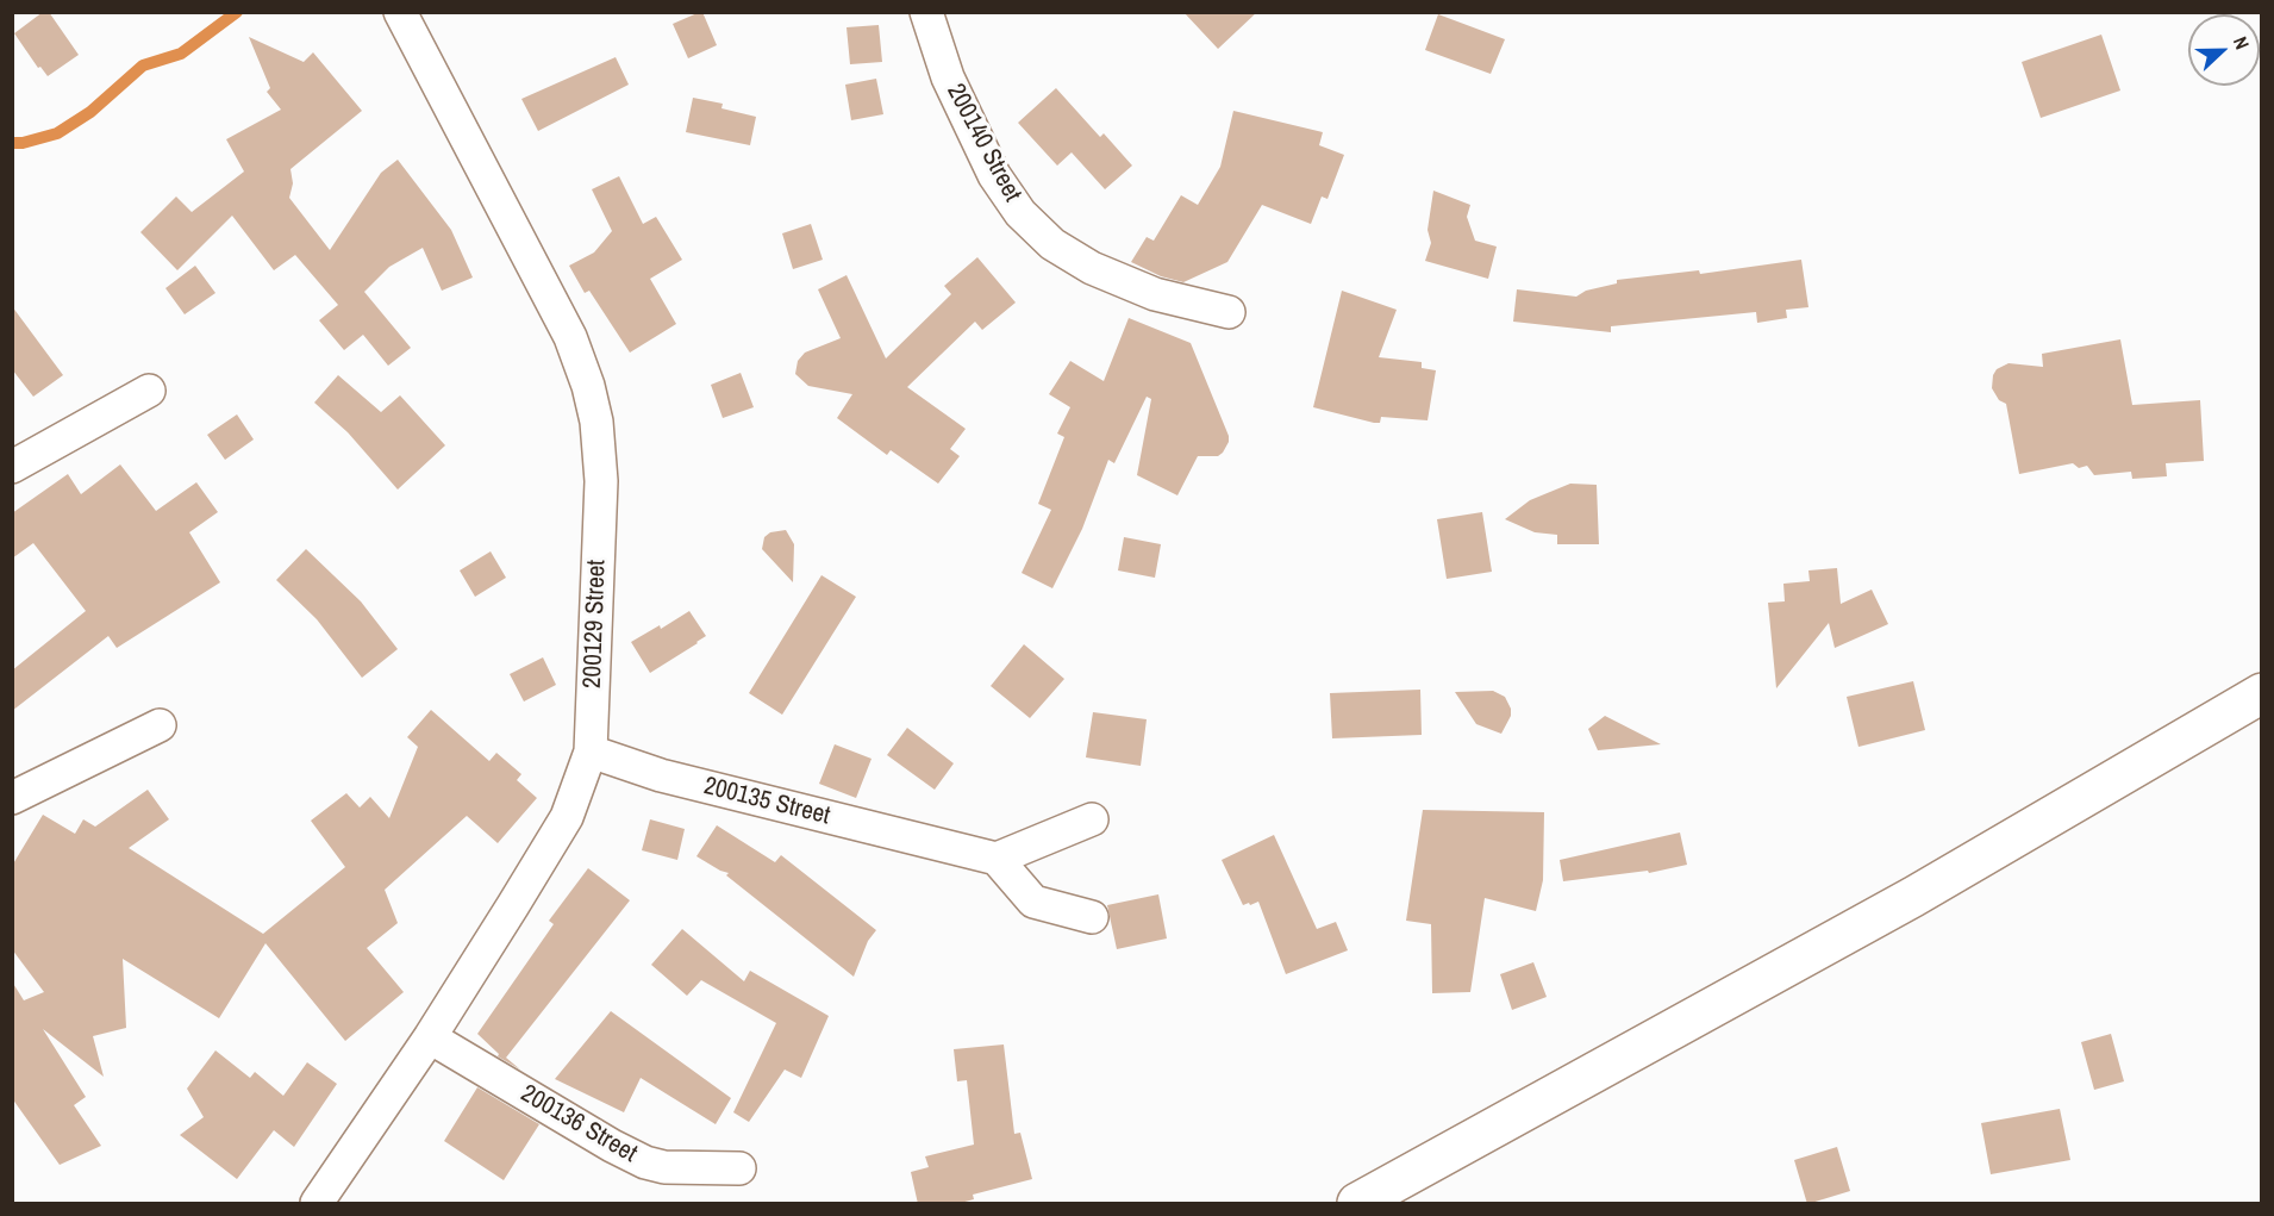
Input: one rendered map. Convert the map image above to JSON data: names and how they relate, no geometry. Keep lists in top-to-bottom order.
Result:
{
  "streets": {
    "street": [
      "200140 Street",
      "200129 Street",
      "200135 Street",
      "200136 Street"
    ]
  },
  "crossings": [
    ["200129 Street", "200135 Street"],
    ["200129 Street", "200136 Street"]
  ],
  "north": "right"
}
